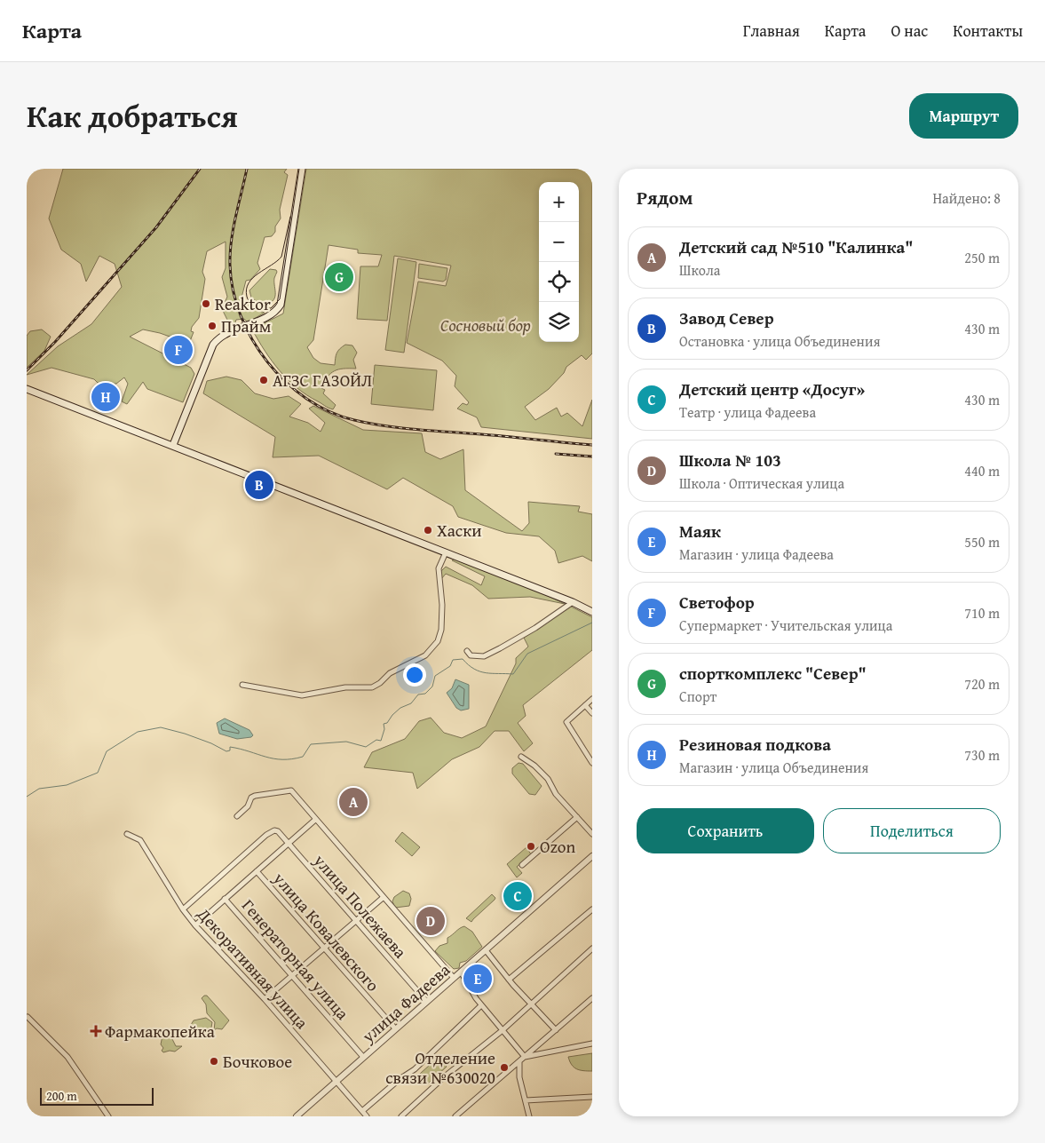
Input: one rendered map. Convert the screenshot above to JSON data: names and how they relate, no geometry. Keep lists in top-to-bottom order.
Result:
{
  "streets": {
    "street": [
      "улица Полежаева",
      "улица Ковалевского",
      "Генераторная улица",
      "Декоративная улица",
      "улица Фадеева"
    ]
  },
  "crossings": [
    ["улица Полежаева", "Декоративная улица"],
    ["улица Полежаева", "улица Фадеева"],
    ["улица Ковалевского", "улица Фадеева"],
    ["Генераторная улица", "улица Фадеева"],
    ["Декоративная улица", "улица Фадеева"]
  ],
  "parks": ["Сосновый бор"],
  "places": {
    "other": [
      "Reaktor",
      "Прайм",
      "АГЗС ГАЗОЙЛ",
      "Хаски",
      "Ozon",
      "Бочковое",
      "Отделение связи №630020"
    ],
    "health": ["Фармакопейка"]
  },
  "scale_bar": "200 m",
  "page": {
    "header": "Карта",
    "nav": [
      "Главная",
      "Карта",
      "О нас",
      "Контакты"
    ],
    "title": "Как добраться",
    "buttons": [
      "Маршрут",
      ["Сохранить", "Поделиться"]
    ],
    "heading": ["Рядом", "Найдено: 8"],
    "map_buttons": ["+", "−"],
    "list": [
      {
        "mark": "A",
        "name": "Детский сад №510 \"Калинка\"",
        "note": "Школа",
        "value": "250 m"
      },
      {
        "mark": "B",
        "name": "Завод Север",
        "note": "Остановка · улица Объединения",
        "value": "430 m"
      },
      {
        "mark": "C",
        "name": "Детский центр «Досуг»",
        "note": "Театр · улица Фадеева",
        "value": "430 m"
      },
      {
        "mark": "D",
        "name": "Школа № 103",
        "note": "Школа · Оптическая улица",
        "value": "440 m"
      },
      {
        "mark": "E",
        "name": "Маяк",
        "note": "Магазин · улица Фадеева",
        "value": "550 m"
      },
      {
        "mark": "F",
        "name": "Светофор",
        "note": "Супермаркет · Учительская улица",
        "value": "710 m"
      },
      {
        "mark": "G",
        "name": "спорткомплекс \"Север\"",
        "note": "Спорт",
        "value": "720 m"
      },
      {
        "mark": "H",
        "name": "Резиновая подкова",
        "note": "Магазин · улица Объединения",
        "value": "730 m"
      }
    ],
    "pins": [
      "G",
      "F",
      "H",
      "B",
      "A",
      "C",
      "D",
      "E"
    ],
    "scale": "200 m"
  }
}
